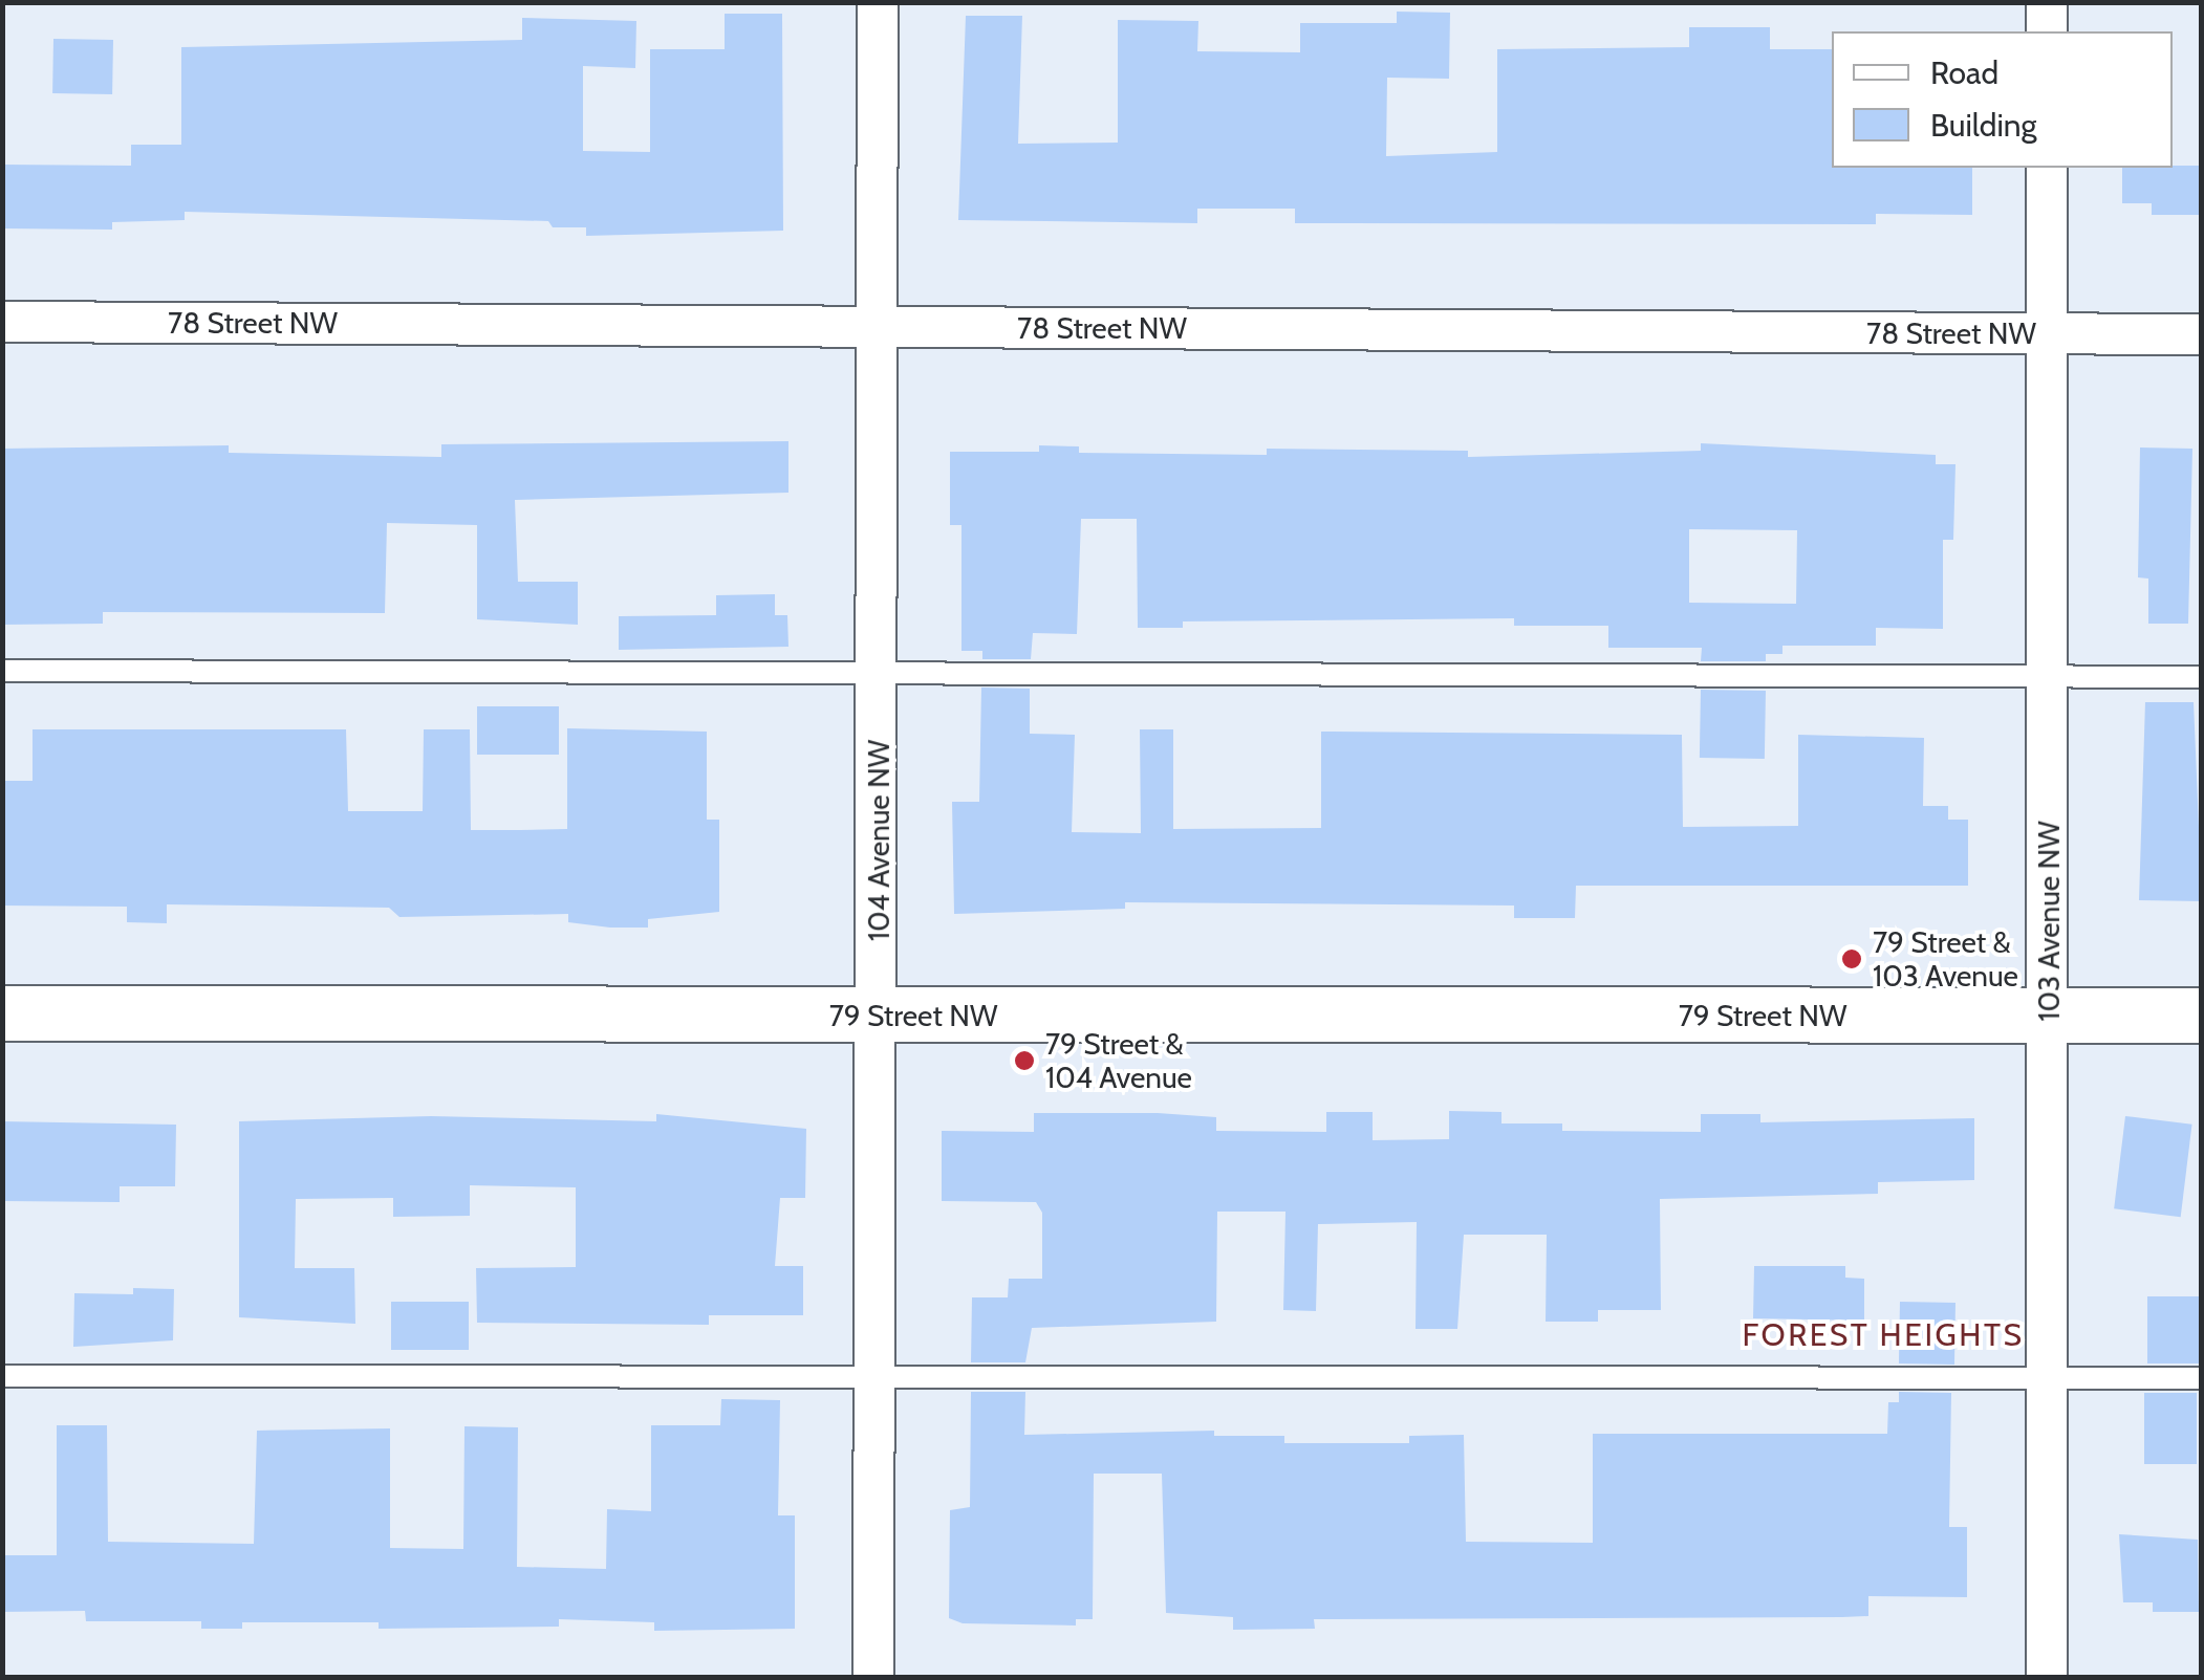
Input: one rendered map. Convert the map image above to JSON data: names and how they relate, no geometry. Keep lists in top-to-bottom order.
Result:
{
  "streets": {
    "street": [
      "78 Street NW",
      "104 Avenue NW",
      "103 Avenue NW",
      "79 Street NW"
    ]
  },
  "crossings": [
    ["78 Street NW", "104 Avenue NW"],
    ["78 Street NW", "103 Avenue NW"],
    ["104 Avenue NW", "79 Street NW"],
    ["103 Avenue NW", "79 Street NW"]
  ],
  "districts": ["FOREST HEIGHTS"],
  "places": ["79 Street & 103 Avenue", "79 Street & 104 Avenue"],
  "legend": ["Road", "Building"]
}
